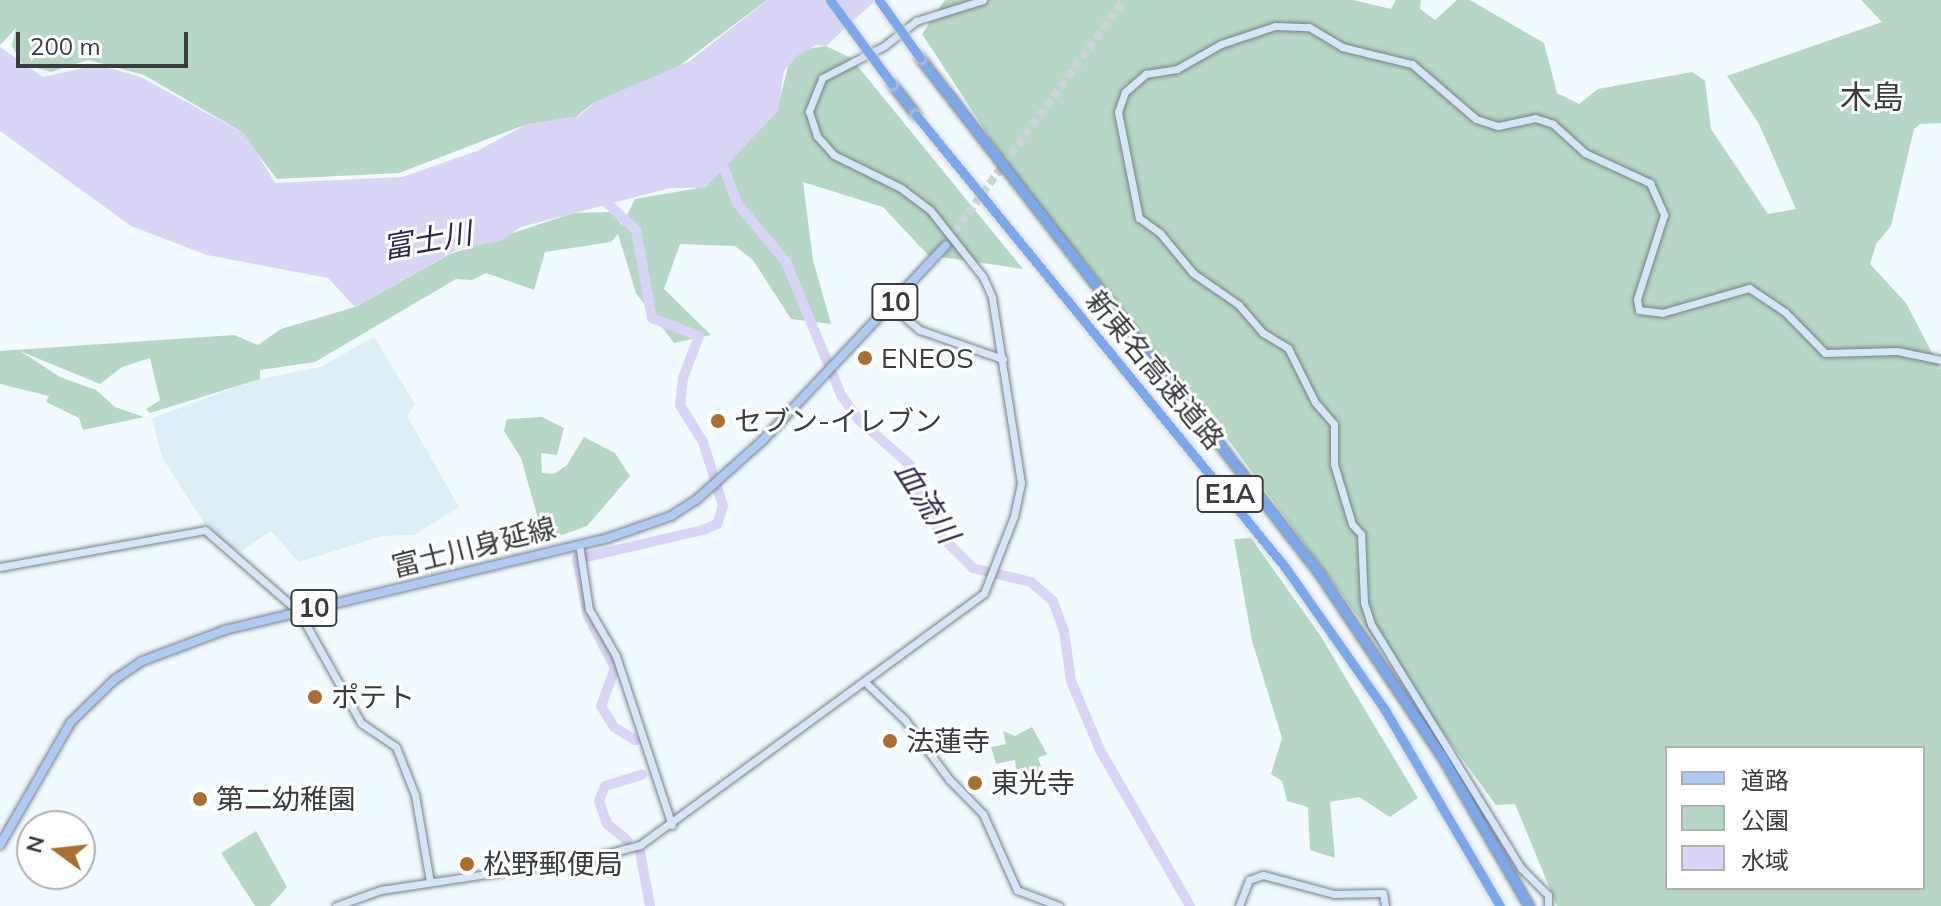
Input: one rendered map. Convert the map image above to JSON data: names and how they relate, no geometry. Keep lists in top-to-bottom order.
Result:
{
  "streets": {
    "highway": ["新東名高速道路", "E1A"],
    "main road": ["10", "富士川身延線"]
  },
  "districts": ["木島"],
  "water": ["富士川", "血流川"],
  "places": [
    "ENEOS",
    "セブン-イレブン",
    "ポテト",
    "法蓮寺",
    "東光寺",
    "第二幼稚園",
    "松野郵便局"
  ],
  "legend": ["道路", "公園", "水域"],
  "scale_bar": "200 m",
  "north": "left"
}
